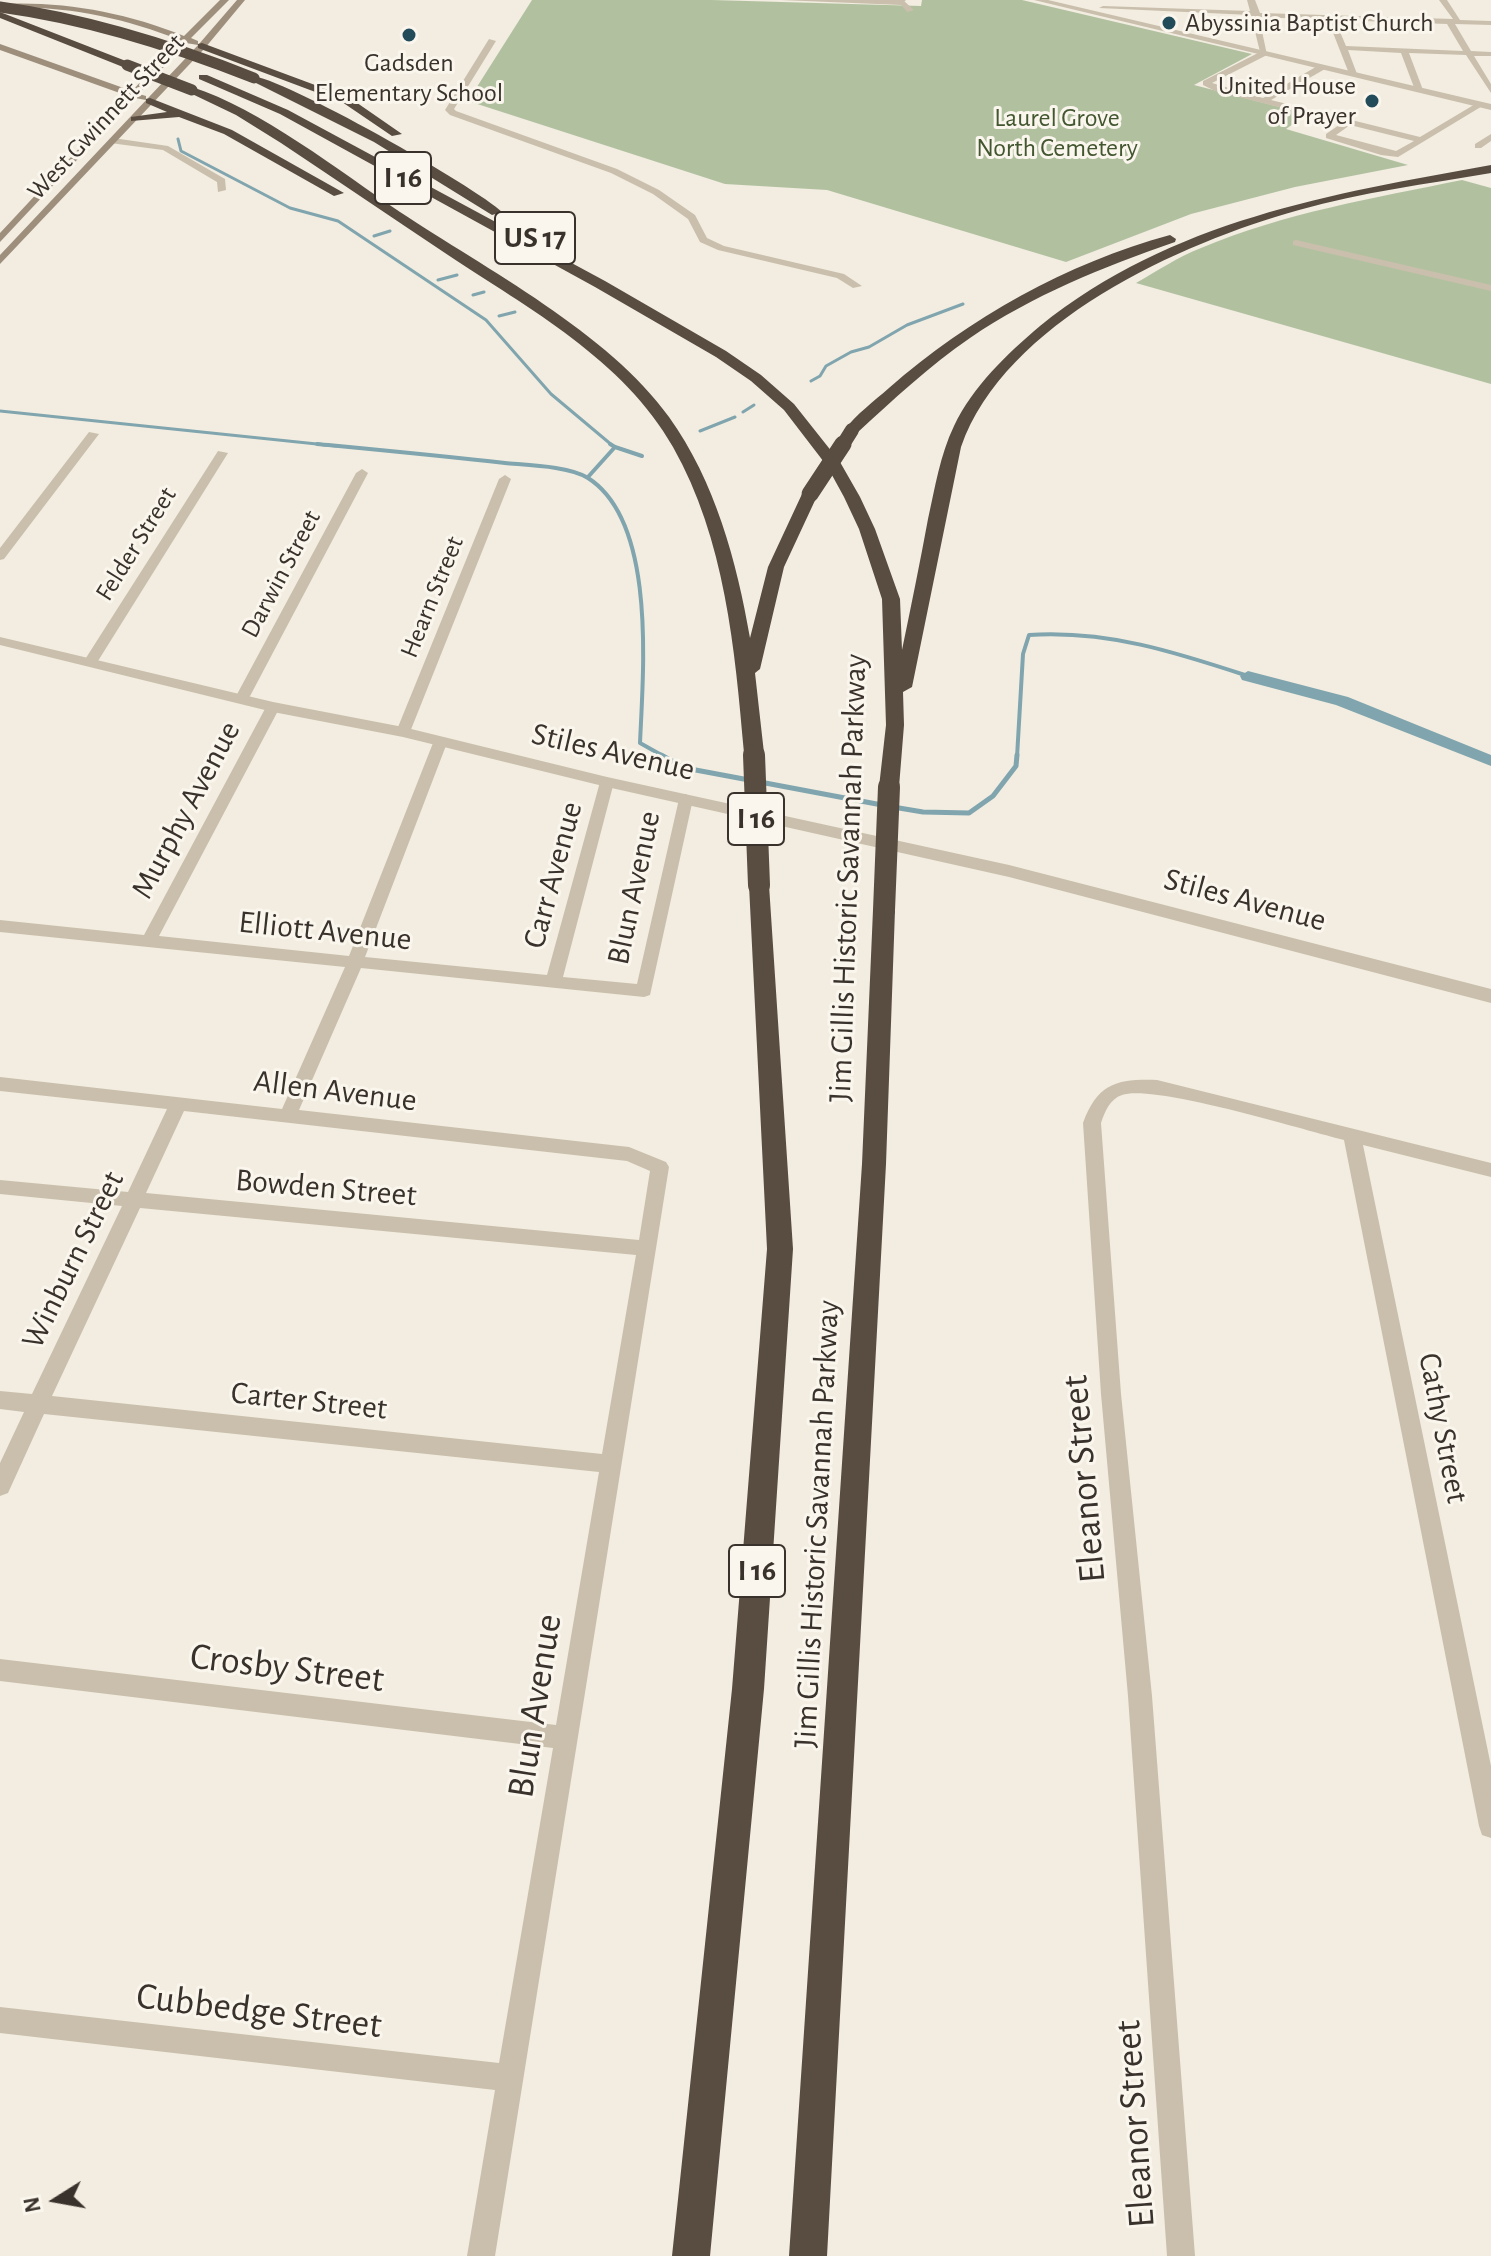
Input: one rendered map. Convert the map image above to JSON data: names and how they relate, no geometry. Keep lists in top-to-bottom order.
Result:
{
  "streets": {
    "highway": ["I 16", "US 17", "Jim Gillis Historic Savannah Parkway"],
    "main road": ["West Gwinnett Street"],
    "street": [
      "Felder Street",
      "Darwin Street",
      "Hearn Street",
      "Stiles Avenue",
      "Murphy Avenue",
      "Carr Avenue",
      "Blun Avenue",
      "Elliott Avenue",
      "Allen Avenue",
      "Bowden Street",
      "Winburn Street",
      "Carter Street",
      "Cathy Street",
      "Eleanor Street",
      "Crosby Street",
      "Cubbedge Street"
    ]
  },
  "crossings": [
    ["US 17", "Jim Gillis Historic Savannah Parkway"],
    ["Felder Street", "Stiles Avenue"],
    ["Darwin Street", "Stiles Avenue"],
    ["Hearn Street", "Stiles Avenue"],
    ["Stiles Avenue", "Murphy Avenue"],
    ["Stiles Avenue", "Carr Avenue"],
    ["Stiles Avenue", "Blun Avenue"],
    ["Murphy Avenue", "Elliott Avenue"],
    ["Carr Avenue", "Elliott Avenue"],
    ["Blun Avenue", "Elliott Avenue"],
    ["Blun Avenue", "Allen Avenue"],
    ["Blun Avenue", "Bowden Street"],
    ["Blun Avenue", "Carter Street"],
    ["Blun Avenue", "Crosby Street"],
    ["Blun Avenue", "Cubbedge Street"],
    ["Allen Avenue", "Winburn Street"],
    ["Bowden Street", "Winburn Street"],
    ["Winburn Street", "Carter Street"],
    ["Cathy Street", "Eleanor Street"]
  ],
  "parks": ["Laurel Grove North Cemetery"],
  "places": ["Abyssinia Baptist Church", "Gadsden Elementary School", "United House of Prayer"],
  "north": "left"
}
